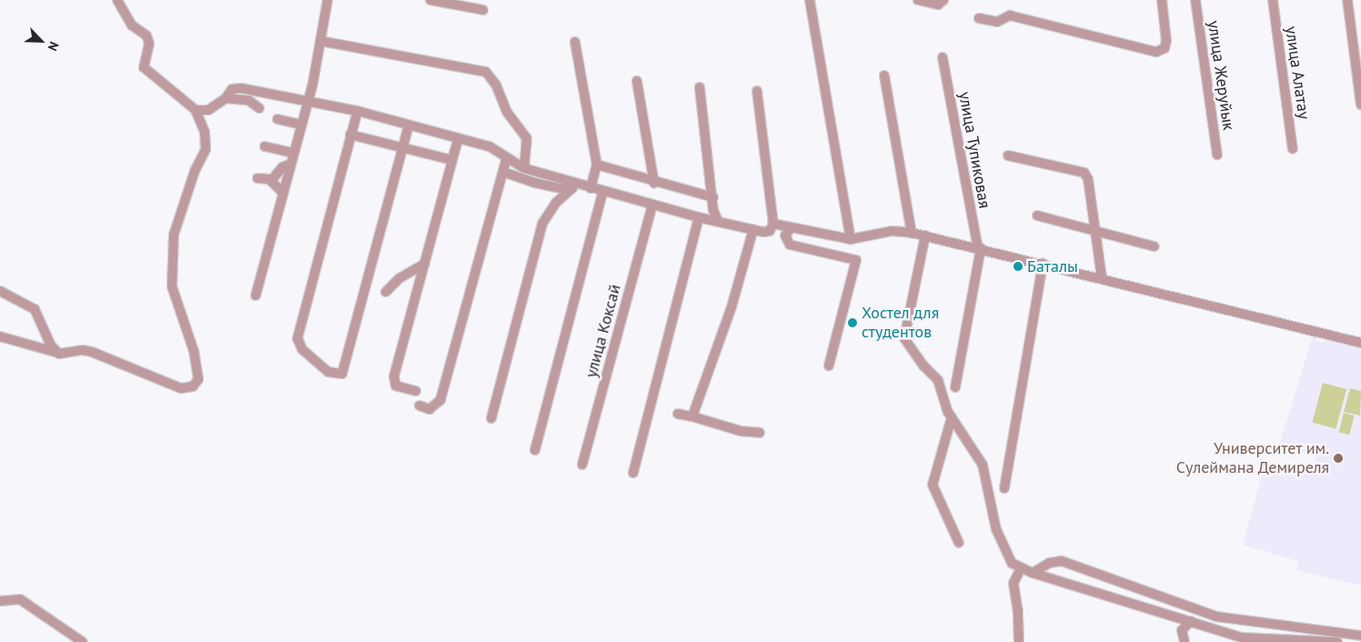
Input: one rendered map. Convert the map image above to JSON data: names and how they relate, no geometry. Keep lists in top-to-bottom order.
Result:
{
  "streets": {
    "street": [
      "улица Алатау",
      "улица Жеруйык",
      "улица Тупиковая",
      "улица Коксай"
    ]
  },
  "places": ["Баталы", "Хостел для студентов", "Университет им. Сулеймана Демиреля"],
  "north": "bottom right"
}
